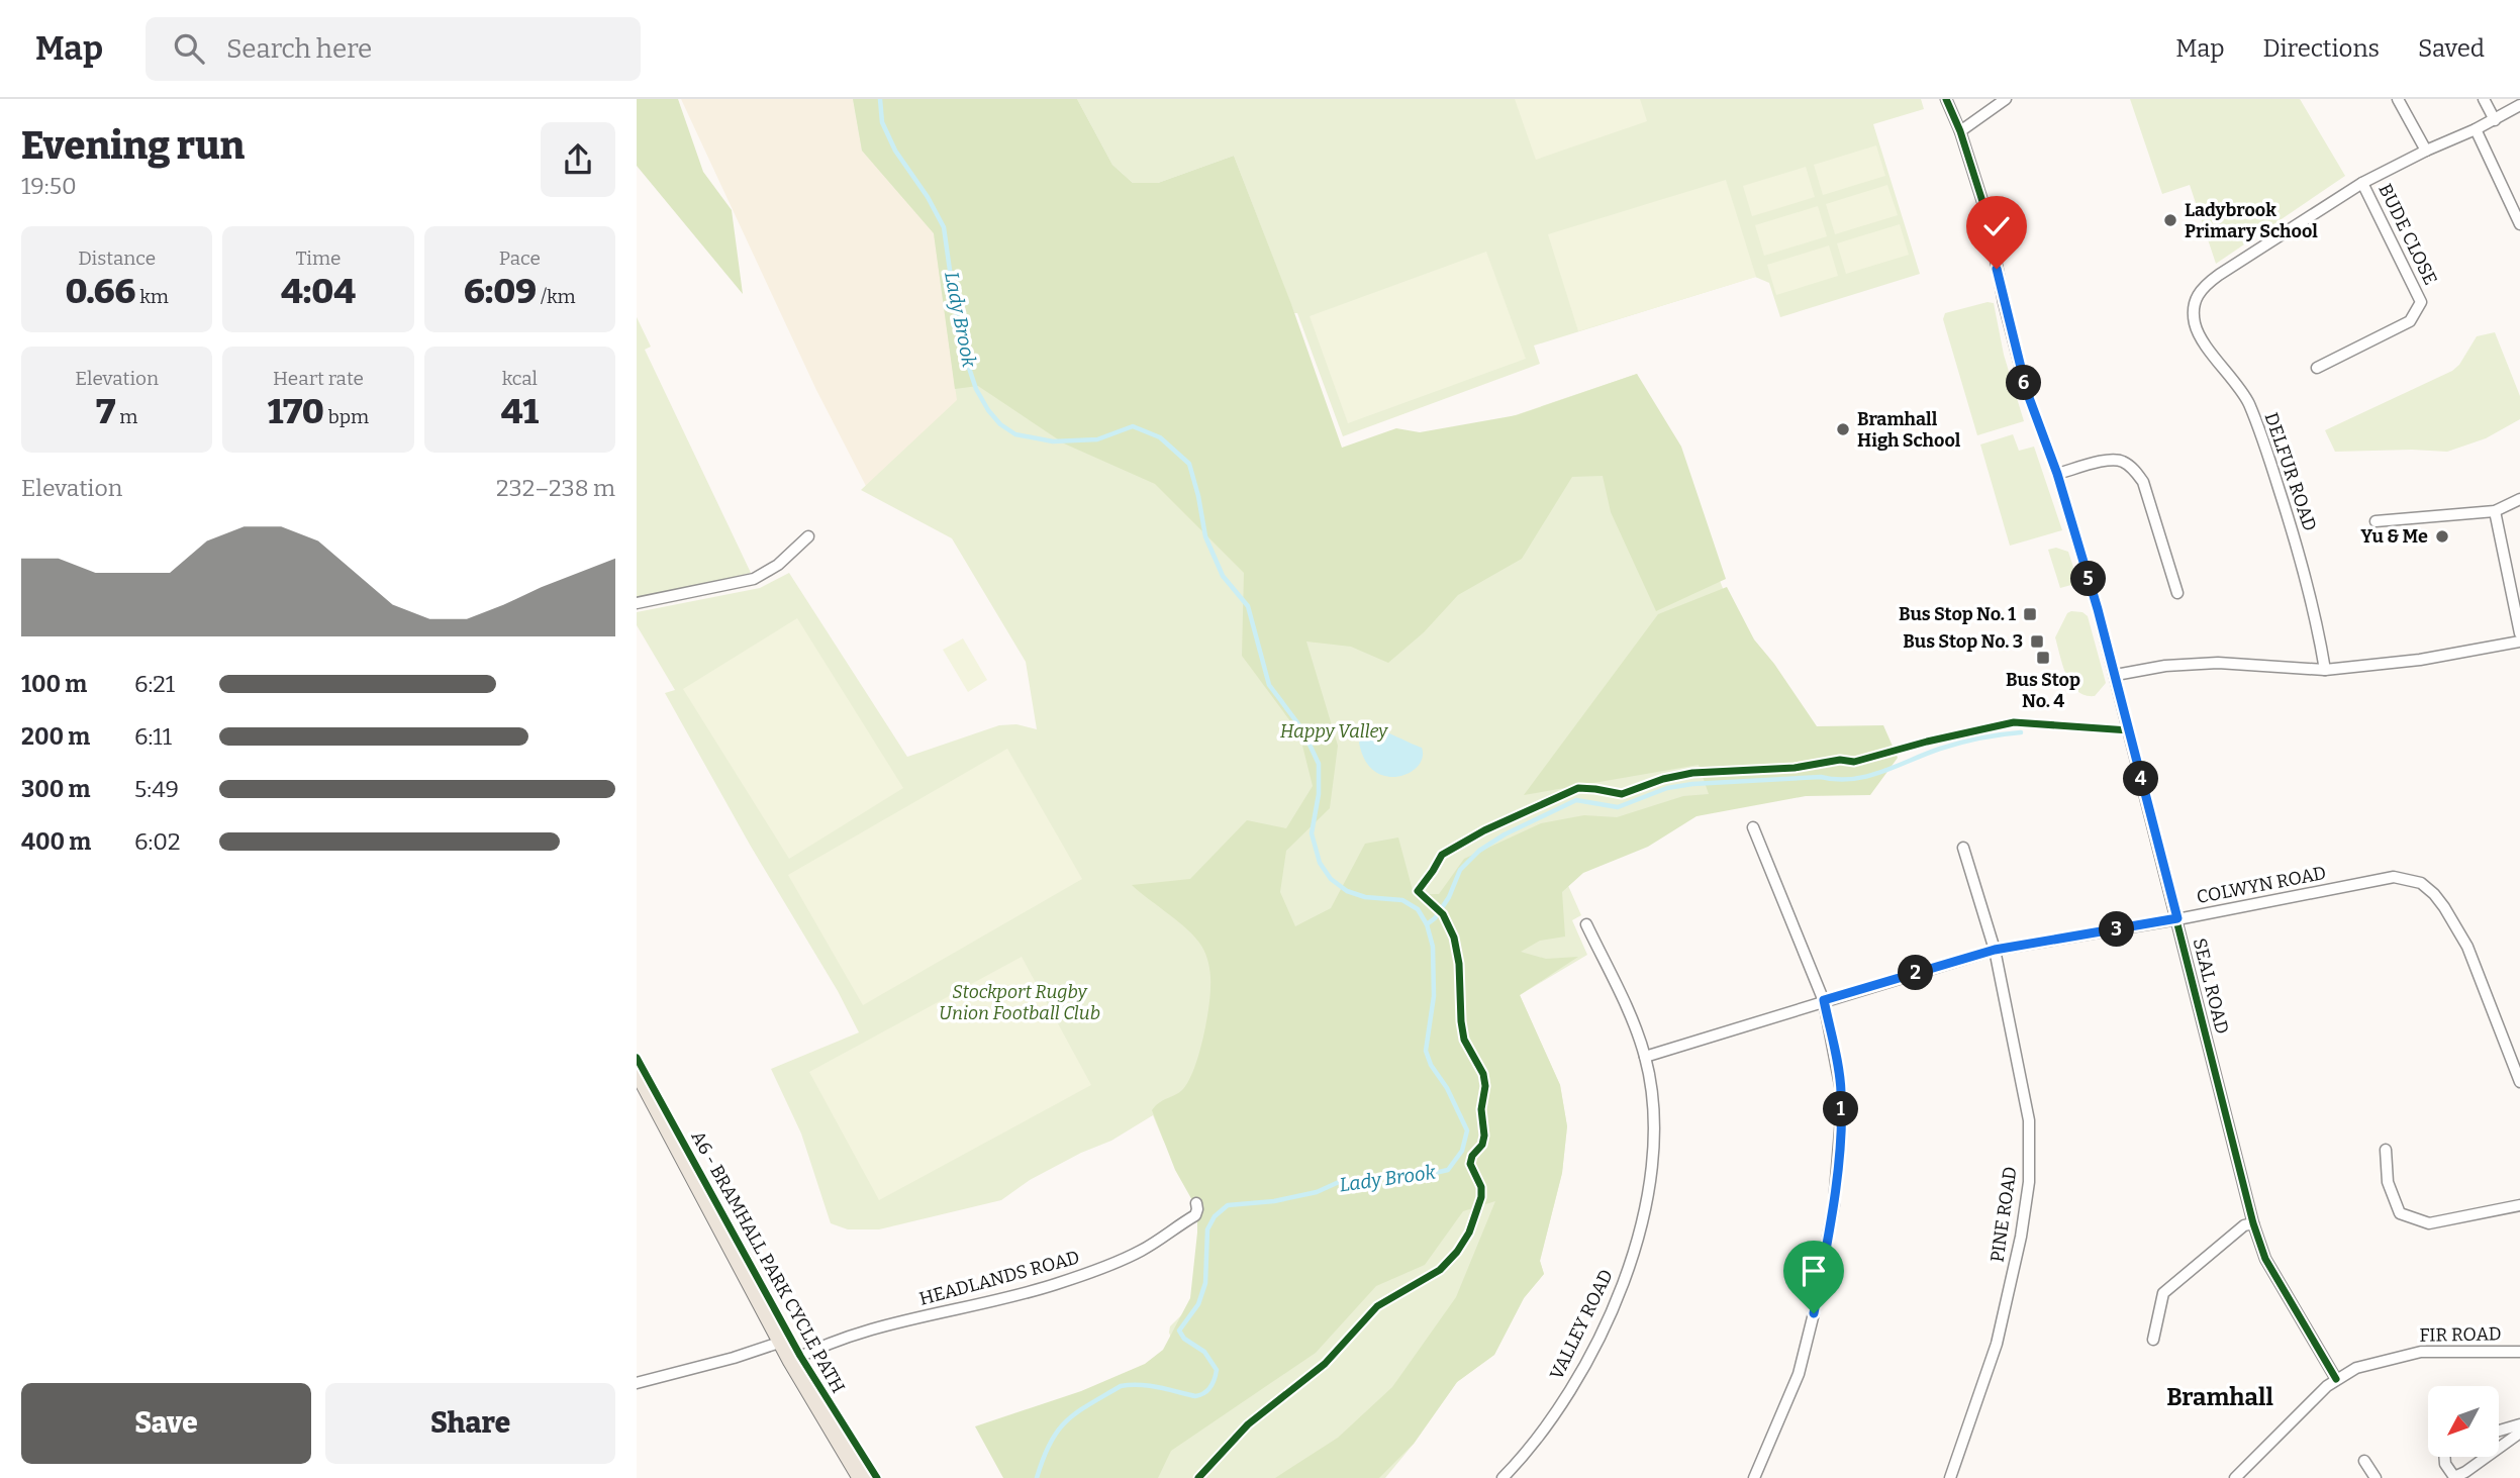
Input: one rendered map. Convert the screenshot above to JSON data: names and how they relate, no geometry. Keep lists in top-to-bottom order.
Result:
{
  "streets": {
    "street": [
      "BUDE CLOSE",
      "DELFUR ROAD",
      "COLWYN ROAD",
      "SEAL ROAD",
      "PINE ROAD",
      "HEADLANDS ROAD",
      "VALLEY ROAD",
      "FIR ROAD"
    ],
    "cycle path": ["A6 - BRAMHALL PARK CYCLE PATH"]
  },
  "crossings": [
    ["BUDE CLOSE", "DELFUR ROAD"],
    ["COLWYN ROAD", "SEAL ROAD"],
    ["COLWYN ROAD", "PINE ROAD"],
    ["COLWYN ROAD", "VALLEY ROAD"],
    ["SEAL ROAD", "FIR ROAD"]
  ],
  "districts": ["Bramhall"],
  "water": ["Lady Brook"],
  "parks": ["Happy Valley", "Stockport Rugby Union Football Club"],
  "places": {
    "other": ["Ladybrook Primary School", "Bramhall High School", "Yu & Me"],
    "transit": ["Bus Stop No. 1", "Bus Stop No. 3", "Bus Stop No. 4"]
  },
  "north": "bottom left",
  "page": {
    "header": "Map",
    "search": "Search here",
    "nav": ["Map", "Directions", "Saved"],
    "heading": ["Evening run", "19:50"],
    "stats": [
      ["Distance", "0.66 km"],
      ["Time", "4:04"],
      ["Pace", "6:09 /km"],
      ["Elevation", "7 m"],
      ["Heart rate", "170 bpm"],
      ["kcal", "41"]
    ],
    "pins": [
      "6",
      "5",
      "4",
      "3",
      "2",
      "1"
    ],
    "chart": ["Elevation", "232–238 m"],
    "list": [
      {
        "name": "100 m",
        "note": "6:21"
      },
      {
        "name": "200 m",
        "note": "6:11"
      },
      {
        "name": "300 m",
        "note": "5:49"
      },
      {
        "name": "400 m",
        "note": "6:02"
      }
    ],
    "buttons": ["Save", "Share"]
  }
}
